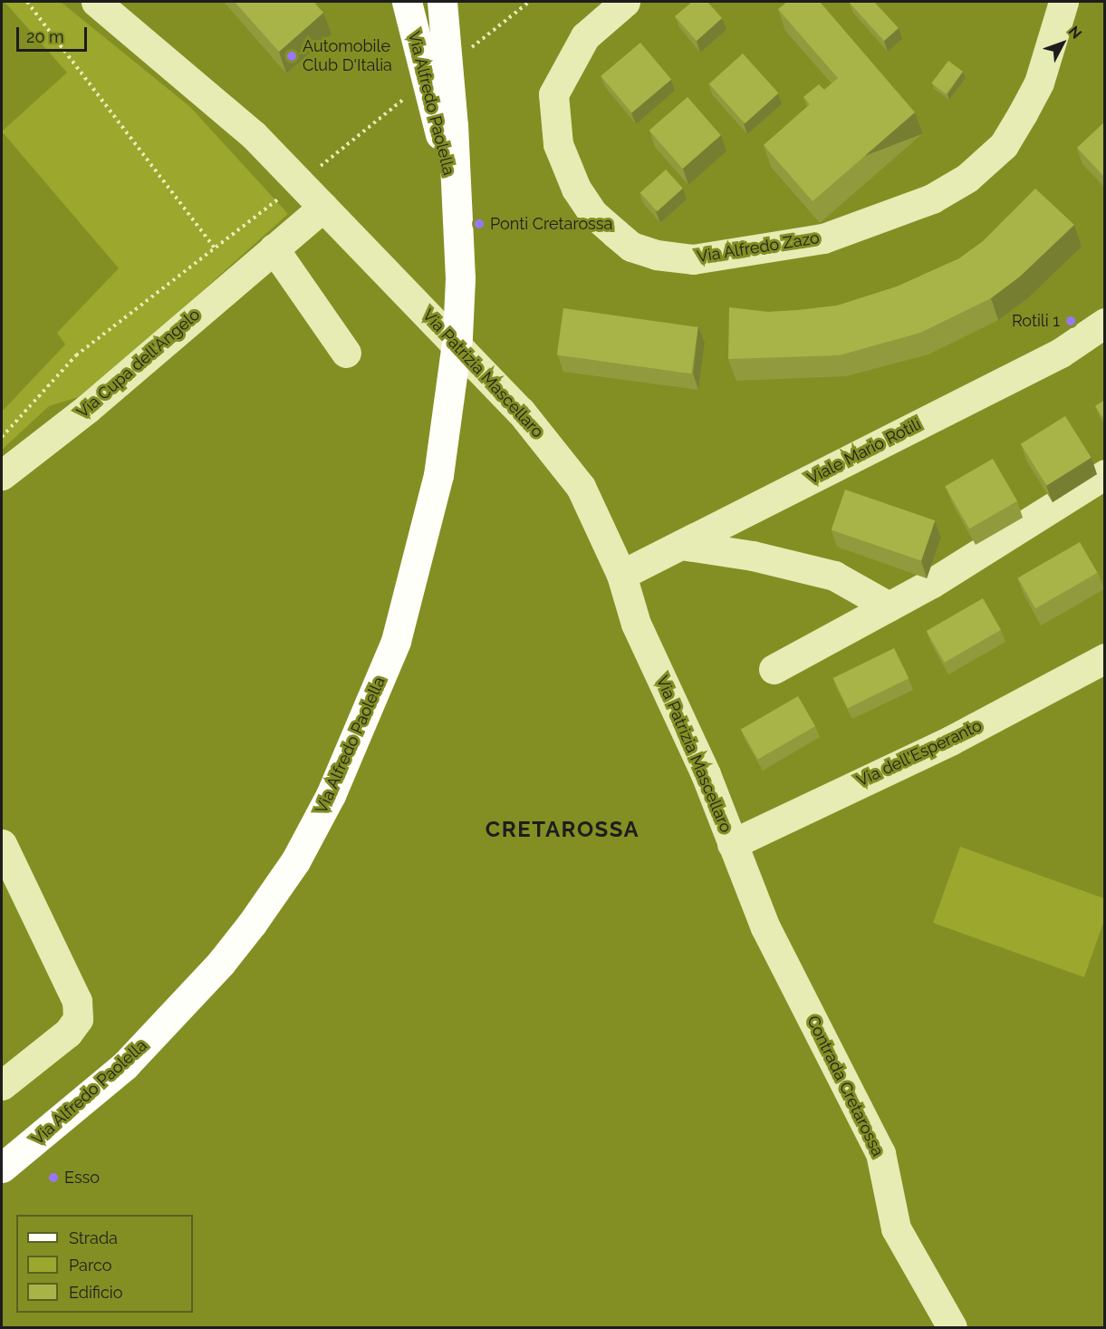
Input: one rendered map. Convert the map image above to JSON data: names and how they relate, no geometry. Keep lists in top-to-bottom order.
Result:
{
  "streets": {
    "main road": ["Via Alfredo Paolella"],
    "street": [
      "Via Alfredo Zazo",
      "Via Cupa dell'Angelo",
      "Via Patrizia Mascellaro",
      "Viale Mario Rotili",
      "Via dell'Esperanto",
      "Contrada Cretarossa"
    ]
  },
  "crossings": [
    ["Via Cupa dell'Angelo", "Via Patrizia Mascellaro"],
    ["Via Patrizia Mascellaro", "Viale Mario Rotili"],
    ["Via Patrizia Mascellaro", "Via dell'Esperanto"],
    ["Via Patrizia Mascellaro", "Contrada Cretarossa"],
    ["Via dell'Esperanto", "Contrada Cretarossa"]
  ],
  "districts": ["CRETAROSSA"],
  "places": [
    "Automobile Club D'Italia",
    "Ponti Cretarossa",
    "Rotili 1",
    "Esso"
  ],
  "legend": ["Strada", "Parco", "Edificio"],
  "scale_bar": "20 m",
  "north": "top right"
}
